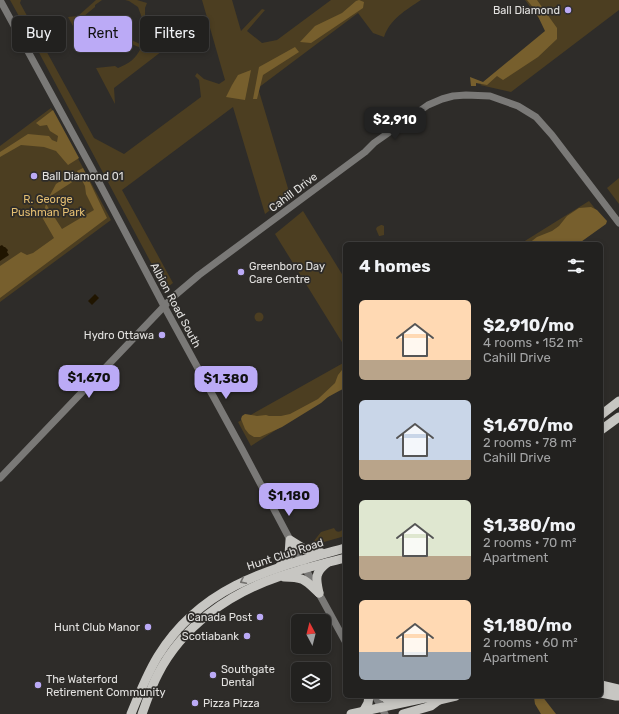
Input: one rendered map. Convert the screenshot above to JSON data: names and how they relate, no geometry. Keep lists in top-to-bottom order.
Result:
{
  "streets": {
    "main road": ["Hunt Club Road"],
    "street": ["Cahill Drive", "Albion Road South"]
  },
  "crossings": [
    ["Cahill Drive", "Albion Road South"],
    ["Albion Road South", "Hunt Club Road"]
  ],
  "parks": ["R. George Pushman Park"],
  "places": [
    "Ball Diamond",
    "Ball Diamond 01",
    "Greenboro Day Care Centre",
    "Hydro Ottawa",
    "Canada Post",
    "Hunt Club Manor",
    "Scotiabank",
    "Southgate Dental",
    "The Waterford Retirement Community",
    "Pizza Pizza"
  ],
  "north": "top",
  "page": {
    "chip": ["Buy", "Rent", "Filters"],
    "price": [
      "$2,910",
      "$1,670",
      "$1,380",
      "$1,180"
    ],
    "heading": "4 homes",
    "list": [
      {
        "name": "$2,910/mo",
        "note": "4 rooms · 152 m² · Cahill Drive"
      },
      {
        "name": "$1,670/mo",
        "note": "2 rooms · 78 m² · Cahill Drive"
      },
      {
        "name": "$1,380/mo",
        "note": "2 rooms · 70 m² · Apartment"
      },
      {
        "name": "$1,180/mo",
        "note": "2 rooms · 60 m² · Apartment"
      }
    ]
  }
}
